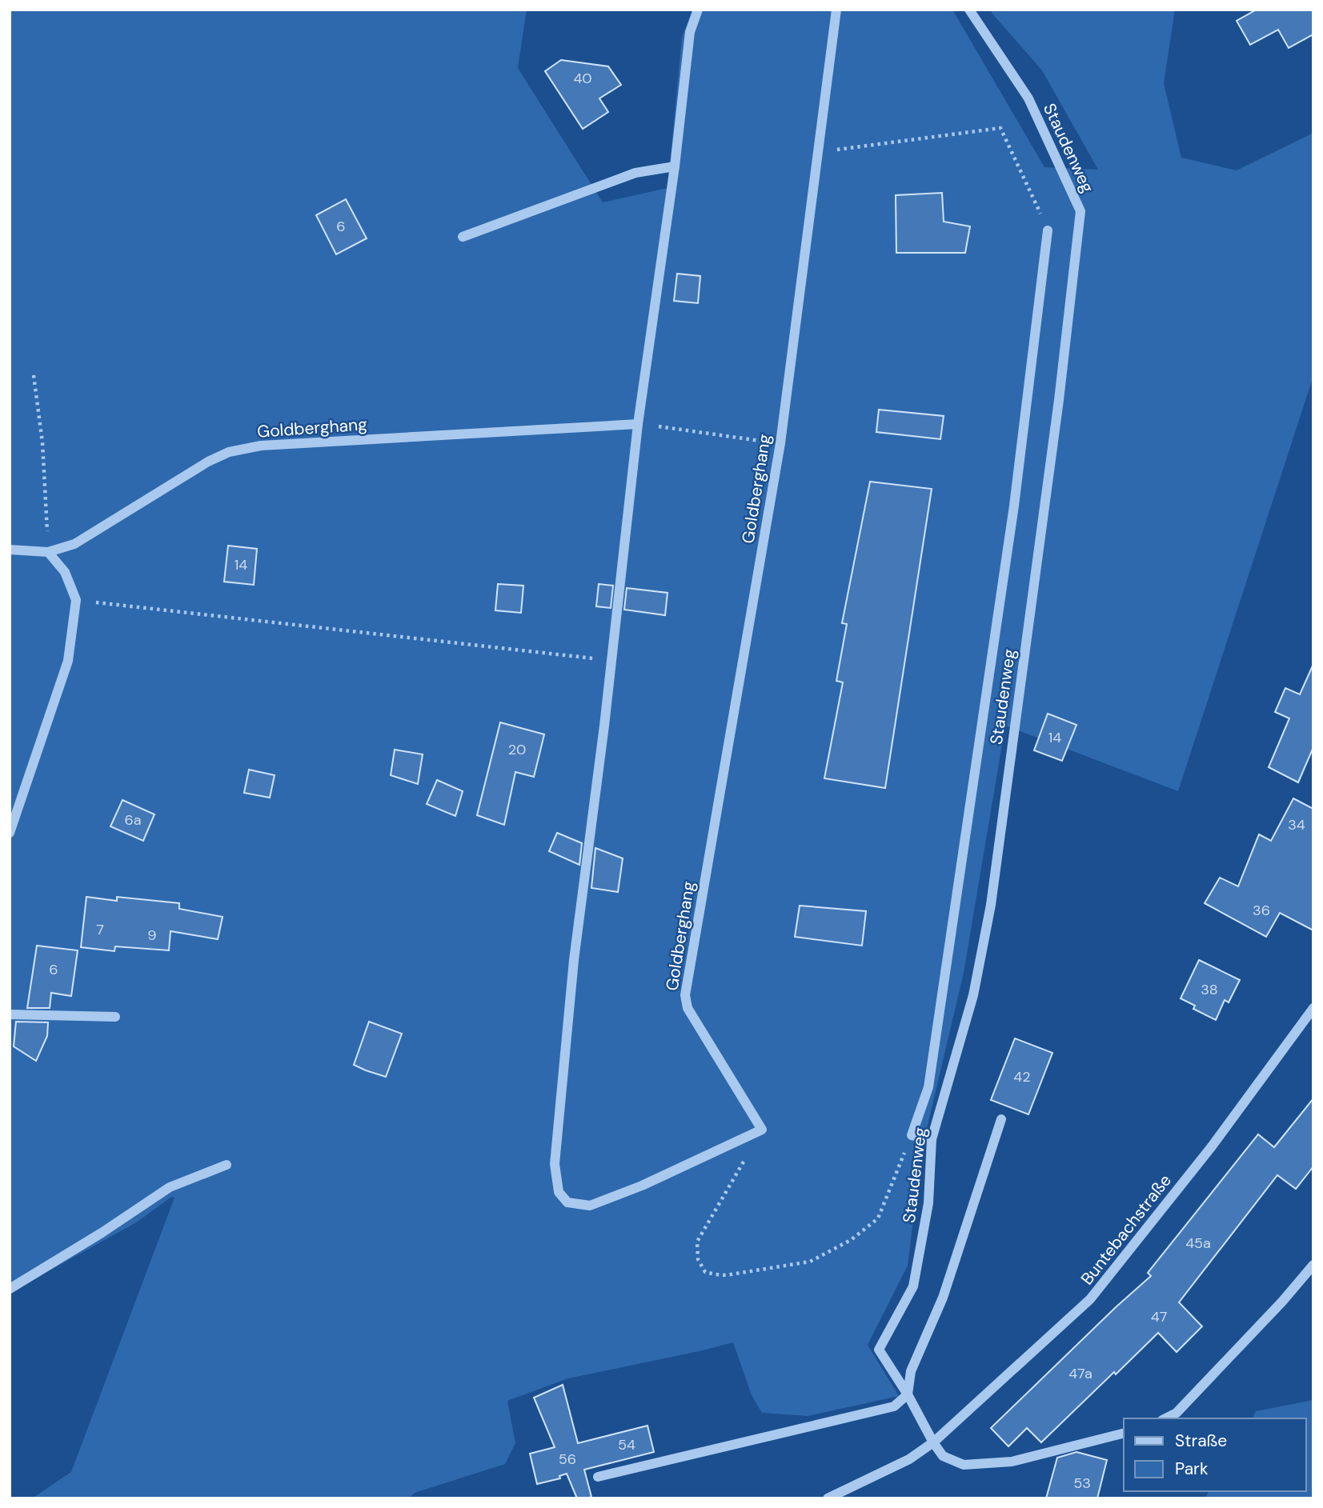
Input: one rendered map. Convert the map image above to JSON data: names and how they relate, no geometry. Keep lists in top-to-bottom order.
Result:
{
  "streets": {
    "street": ["Staudenweg", "Goldberghang", "Buntebachstraße"]
  },
  "house_numbers": [
    "40",
    "6",
    "14",
    "14",
    "20",
    "6a",
    "34",
    "36",
    "7",
    "9",
    "6",
    "38",
    "42",
    "45a",
    "47",
    "47a",
    "54",
    "56",
    "53"
  ],
  "legend": ["Straße", "Park"]
}
